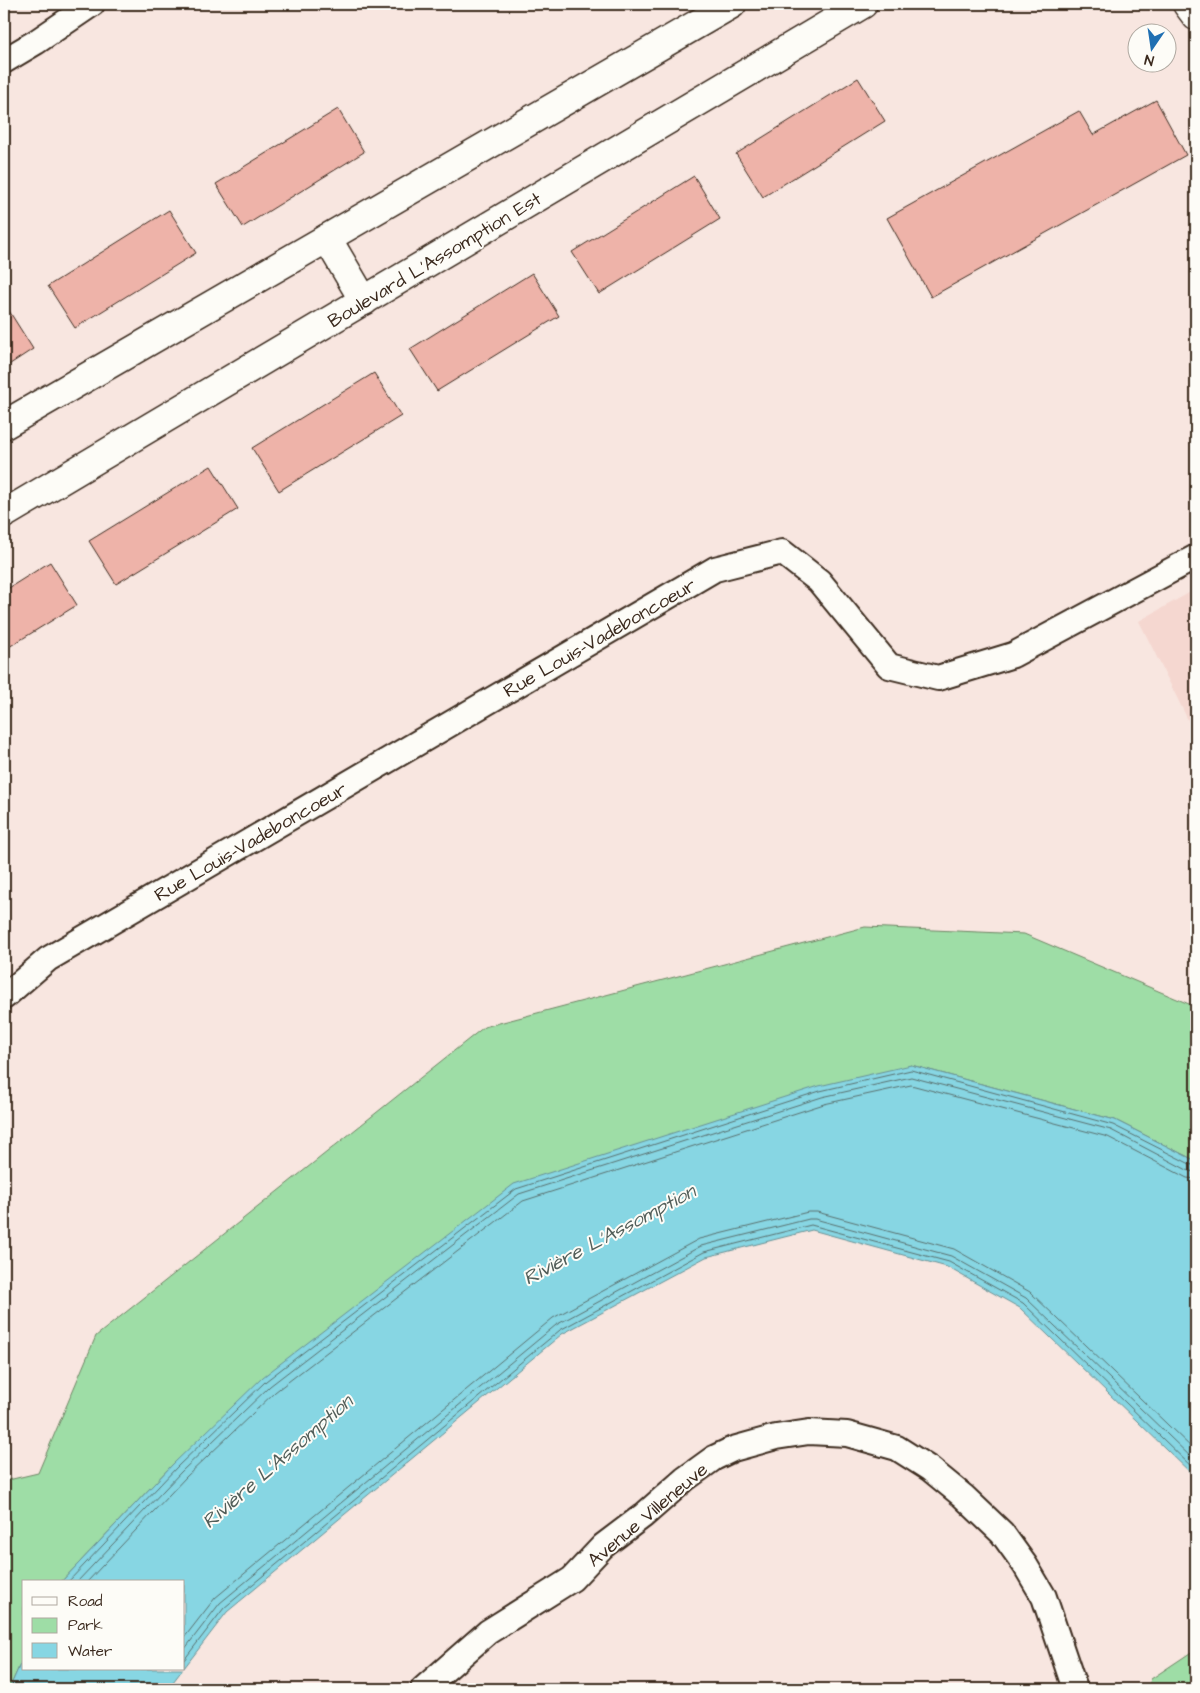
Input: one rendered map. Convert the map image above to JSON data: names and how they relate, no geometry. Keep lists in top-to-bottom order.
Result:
{
  "streets": {
    "street": ["Boulevard L'Assomption Est", "Rue Louis-Vadeboncoeur", "Avenue Villeneuve"]
  },
  "water": ["Rivière L'Assomption"],
  "legend": ["Road", "Park", "Water"],
  "north": "bottom"
}
